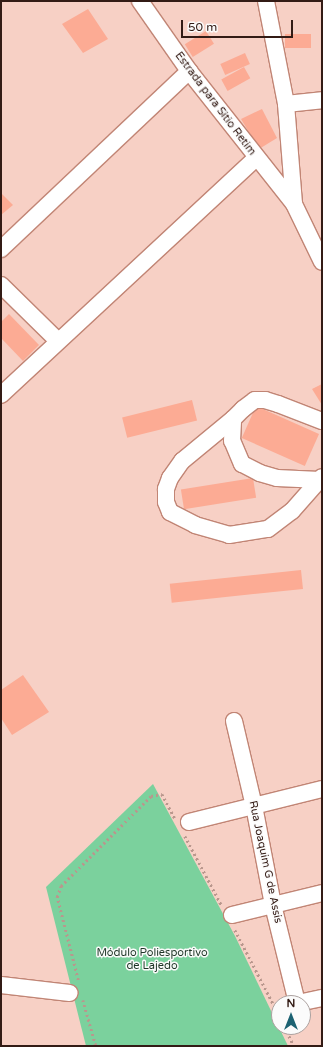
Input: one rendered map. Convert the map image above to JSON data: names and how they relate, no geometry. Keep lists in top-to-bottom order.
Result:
{
  "streets": {
    "street": ["Estrada para Sitio Retim", "Rua Joaquim G de Assis"]
  },
  "parks": ["Módulo Poliesportivo de Lajedo"],
  "scale_bar": "50 m",
  "north": "top"
}
